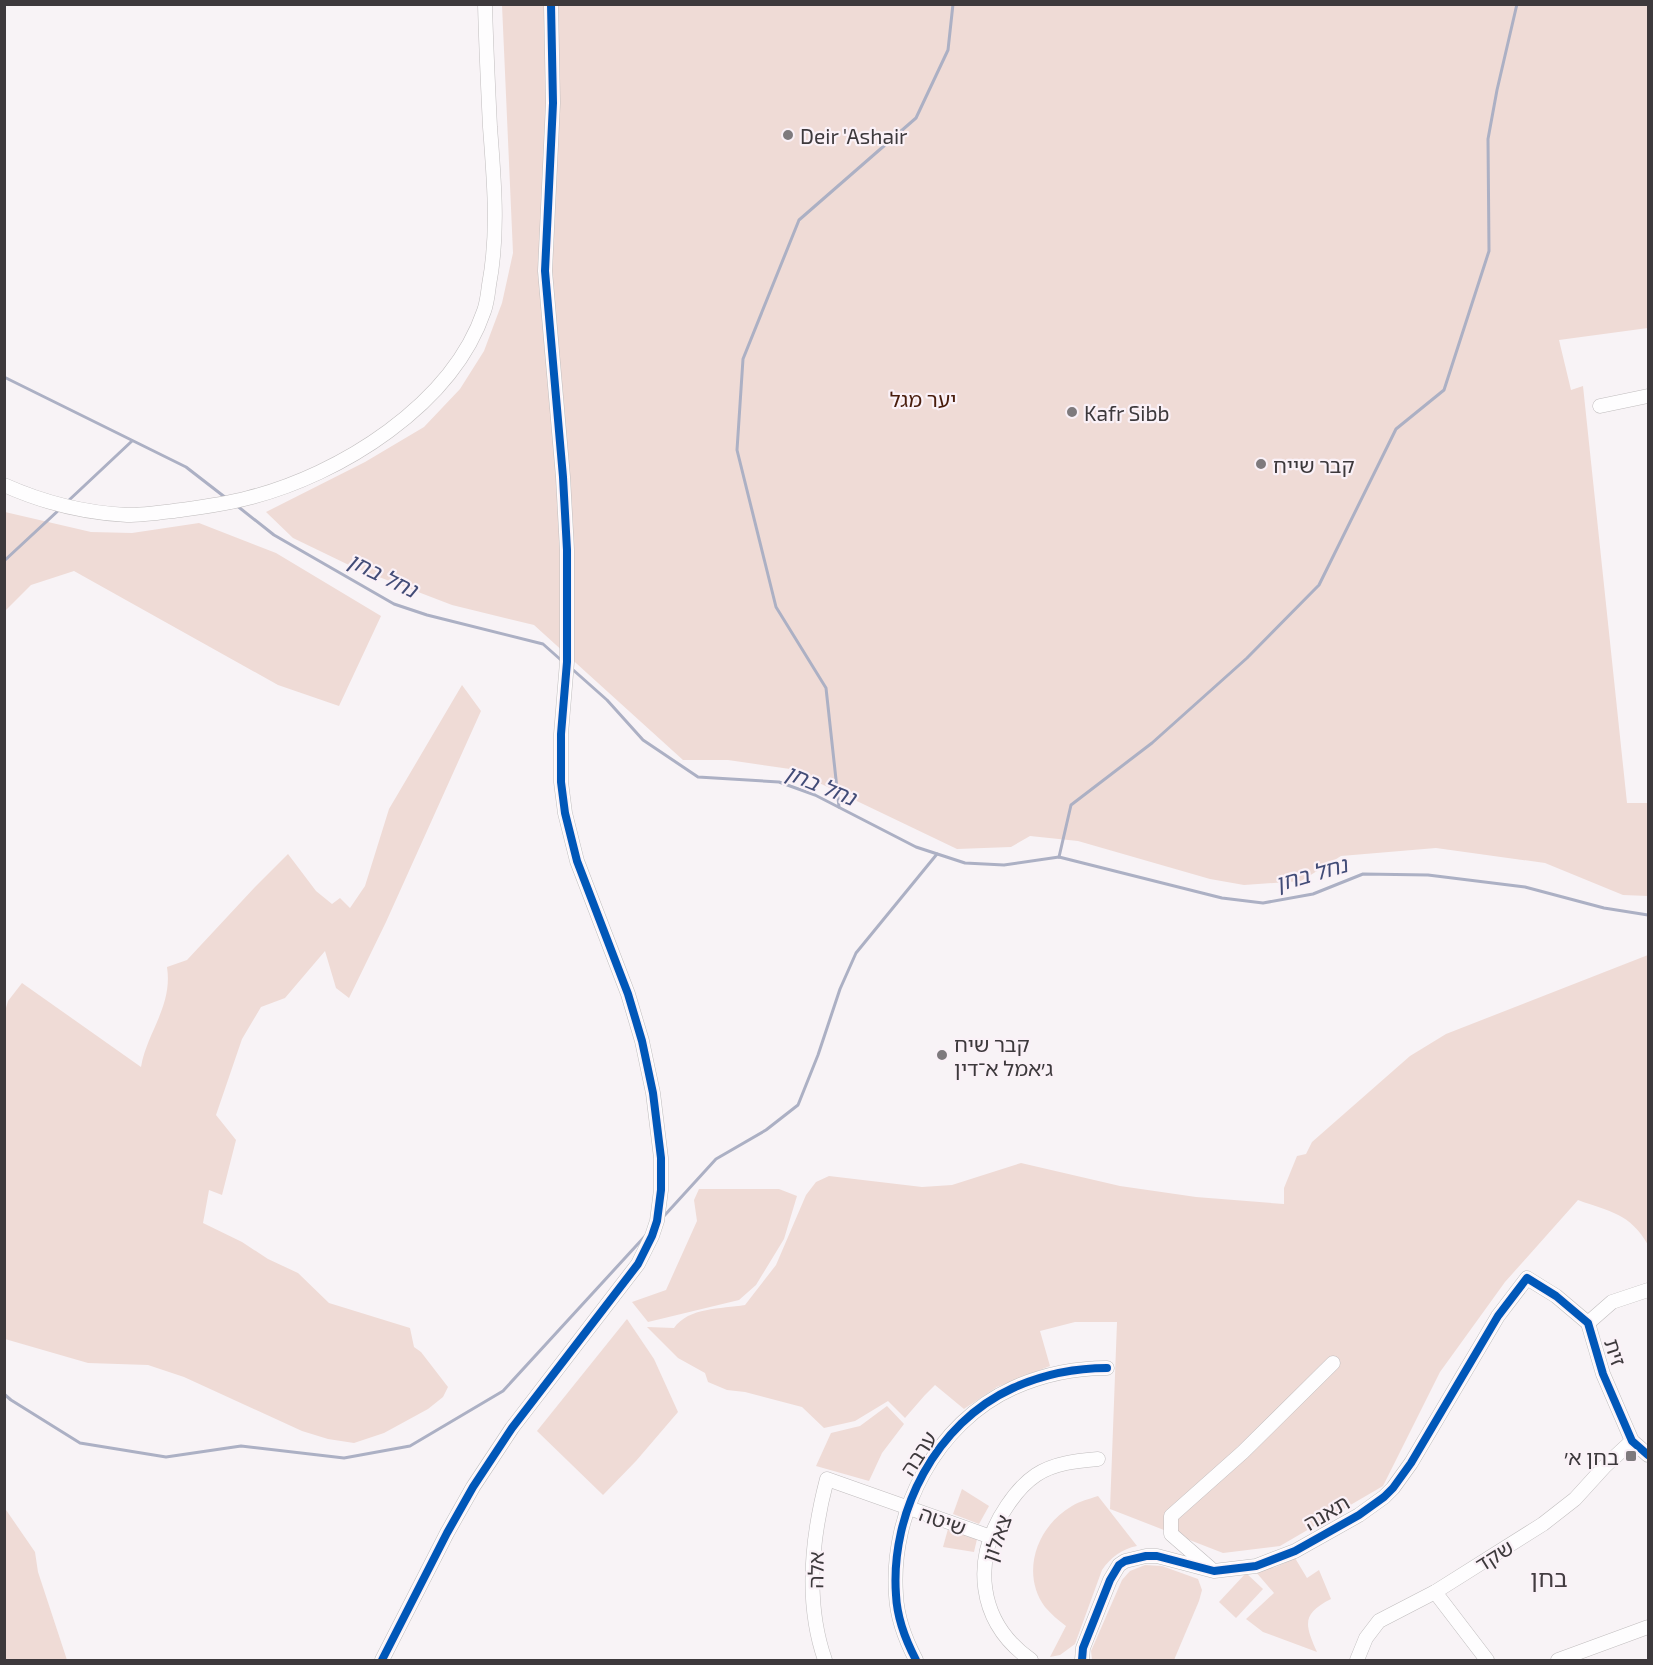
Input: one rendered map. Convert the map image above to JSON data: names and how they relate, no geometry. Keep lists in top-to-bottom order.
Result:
{
  "streets": {
    "street": [
      "זית",
      "ערבה",
      "תאנה",
      "שיטה",
      "צאלון",
      "שקד",
      "אלה"
    ]
  },
  "crossings": [
    ["זית", "תאנה"],
    ["זית", "שקד"],
    ["ערבה", "שיטה"],
    ["שיטה", "צאלון"],
    ["שיטה", "אלה"]
  ],
  "districts": ["בחן"],
  "water": ["נחל בחן"],
  "parks": ["יער מגל"],
  "places": {
    "other": [
      "Deir 'Ashair",
      "Kafr Sibb",
      "קבר שייח",
      "קבר שיח ג׳אמל א־דין"
    ],
    "transit": ["בחן א׳"]
  }
}
